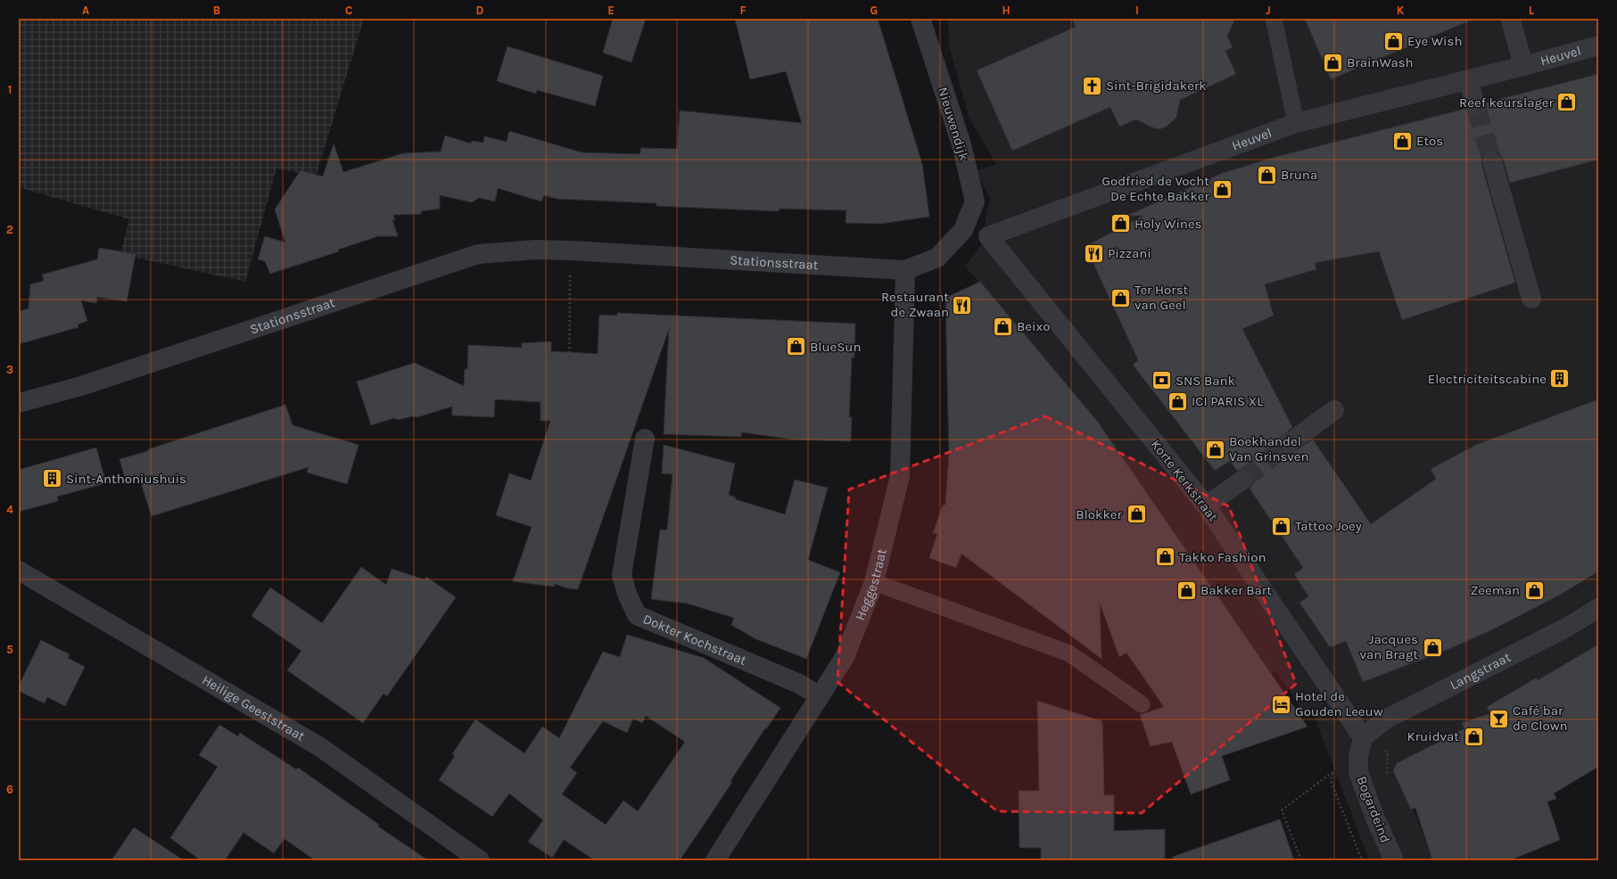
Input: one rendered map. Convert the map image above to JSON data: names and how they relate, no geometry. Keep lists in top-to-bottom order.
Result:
{
  "streets": {
    "street": [
      "Heuvel",
      "Nieuwendijk",
      "Stationsstraat",
      "Korte Kerkstraat",
      "Heggestraat",
      "Dokter Kochstraat",
      "Langstraat",
      "Heilige Geeststraat",
      "Bogardeind"
    ]
  },
  "crossings": [
    ["Heuvel", "Korte Kerkstraat"],
    ["Nieuwendijk", "Stationsstraat"],
    ["Stationsstraat", "Heggestraat"],
    ["Korte Kerkstraat", "Langstraat"],
    ["Korte Kerkstraat", "Bogardeind"],
    ["Heggestraat", "Dokter Kochstraat"],
    ["Langstraat", "Bogardeind"]
  ],
  "places": {
    "shop": [
      "Eye Wish",
      "BrainWash",
      "Reef keurslager",
      "Etos",
      "Bruna",
      "Godfried de Vocht De Echte Bakker",
      "Holy Wines",
      "Ter Horst van Geel",
      "Beixo",
      "BlueSun",
      "ICI PARIS XL",
      "Boekhandel Van Grinsven",
      "Blokker",
      "Tattoo Joey",
      "Takko Fashion",
      "Bakker Bart",
      "Zeeman",
      "Jacques van Bragt",
      "Kruidvat"
    ],
    "church": ["Sint-Brigidakerk"],
    "restaurant": ["Pizzani", "Restaurant de Zwaan"],
    "building": ["Electriciteitscabine", "Sint-Anthoniushuis"],
    "bank": ["SNS Bank"],
    "hotel": ["Hotel de Gouden Leeuw"],
    "bar": ["Café bar de Clown"]
  },
  "grid": {
    "columns": [
      "A",
      "B",
      "C",
      "D",
      "E",
      "F",
      "G",
      "H",
      "I",
      "J",
      "K",
      "L"
    ],
    "rows": [
      "1",
      "2",
      "3",
      "4",
      "5",
      "6"
    ]
  }
}
